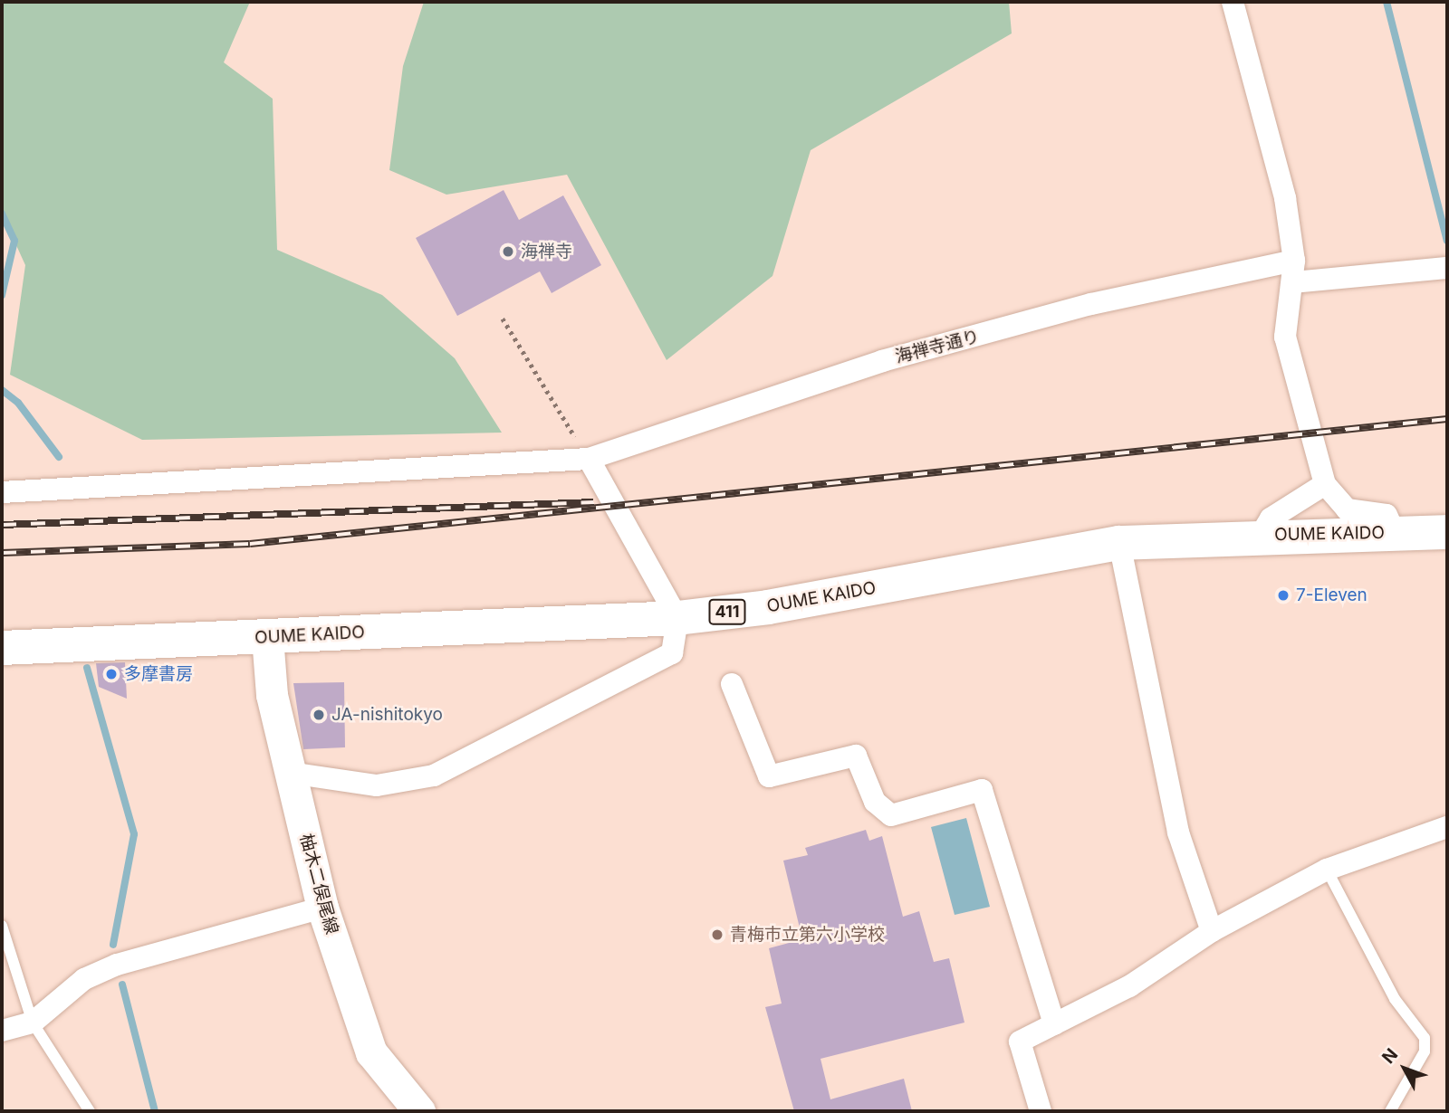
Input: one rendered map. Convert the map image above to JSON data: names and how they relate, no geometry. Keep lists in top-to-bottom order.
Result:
{
  "streets": {
    "highway": ["OUME KAIDO", "411"],
    "main road": ["柚木二俣尾線"],
    "street": ["海禅寺通り"]
  },
  "crossings": [
    ["OUME KAIDO", "柚木二俣尾線"]
  ],
  "places": [
    "海禅寺",
    "7-Eleven",
    "多摩書房",
    "JA-nishitokyo",
    "青梅市立第六小学校"
  ],
  "north": "top left"
}
